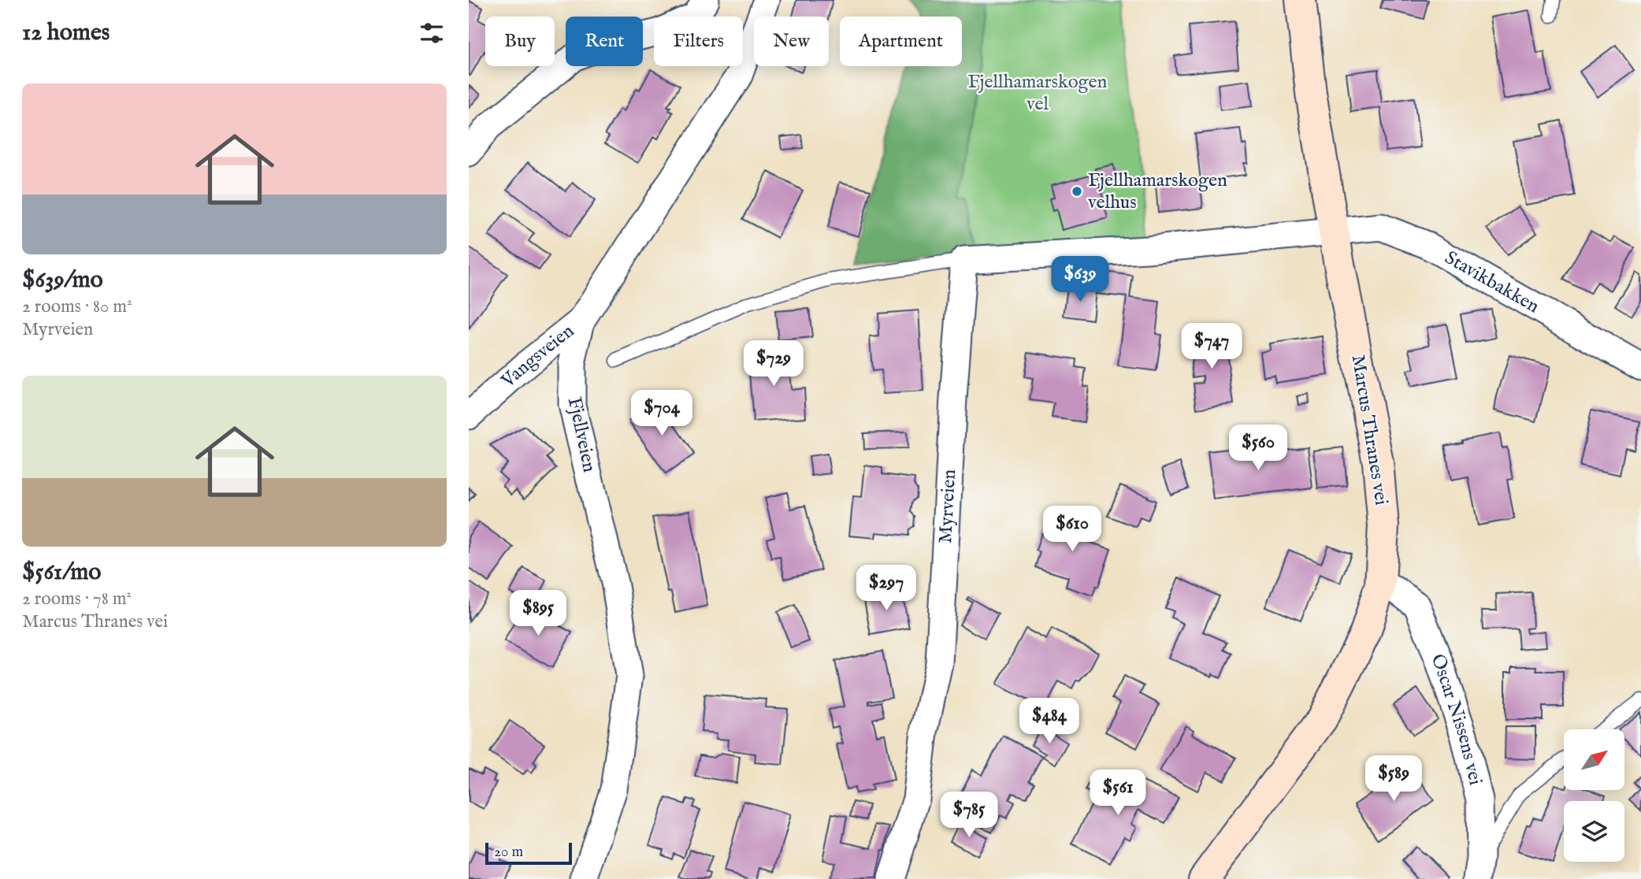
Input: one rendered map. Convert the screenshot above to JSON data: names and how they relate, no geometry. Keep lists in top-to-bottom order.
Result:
{
  "streets": {
    "main road": ["Marcus Thranes vei"],
    "street": [
      "Stavikbakken",
      "Vangsveien",
      "Fjellveien",
      "Myrveien",
      "Oscar Nissens vei"
    ]
  },
  "crossings": [
    ["Stavikbakken", "Marcus Thranes vei"],
    ["Vangsveien", "Fjellveien"],
    ["Marcus Thranes vei", "Oscar Nissens vei"]
  ],
  "parks": ["Fjellhamarskogen vel"],
  "places": ["Fjellhamarskogen velhus"],
  "scale_bar": "20 m",
  "north": "top right",
  "page": {
    "heading": "12 homes",
    "chip": [
      "Buy",
      "Rent",
      "Filters",
      "New",
      "Apartment"
    ],
    "list": [
      {
        "name": "$639/mo",
        "note": "2 rooms · 80 m² · Myrveien"
      },
      {
        "name": "$561/mo",
        "note": "2 rooms · 78 m² · Marcus Thranes vei"
      }
    ],
    "price": [
      "$639",
      "$747",
      "$729",
      "$704",
      "$560",
      "$610",
      "$297",
      "$895",
      "$484",
      "$589",
      "$561",
      "$785"
    ],
    "scale": "20 m"
  }
}
